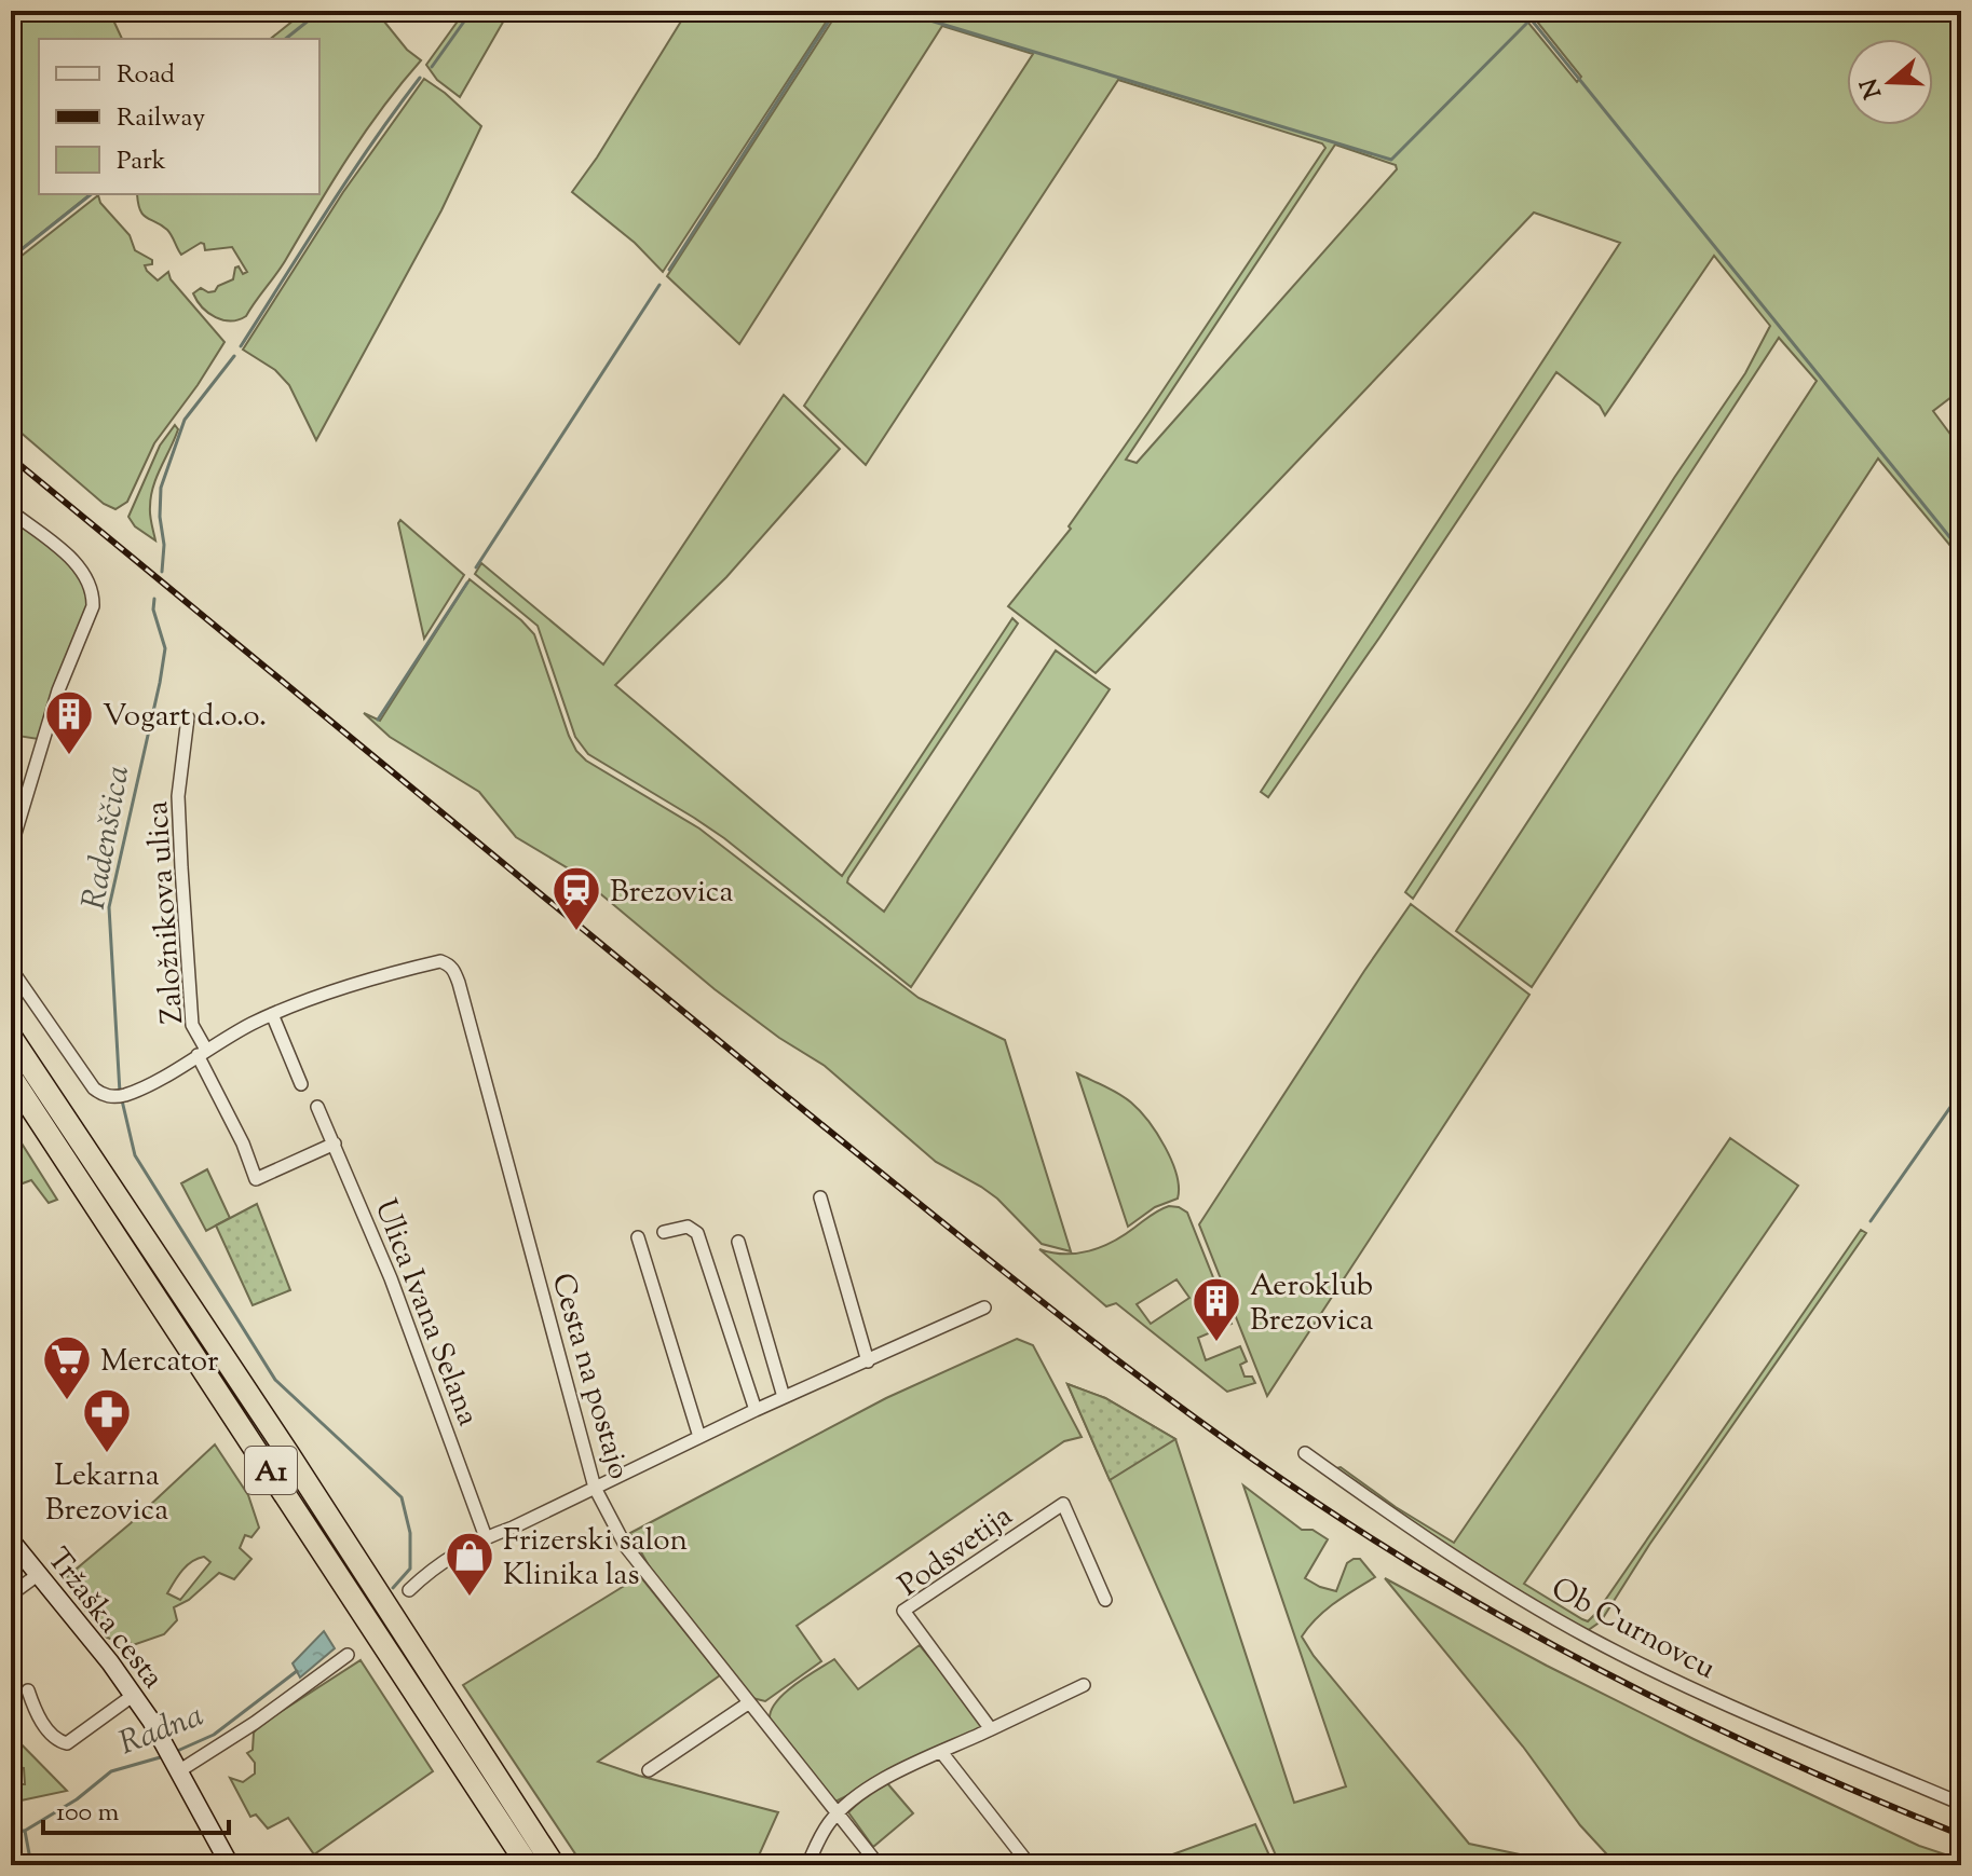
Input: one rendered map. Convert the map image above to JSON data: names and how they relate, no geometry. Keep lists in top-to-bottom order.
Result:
{
  "streets": {
    "highway": ["A1"],
    "main road": ["Tržaška cesta"],
    "street": [
      "Založnikova ulica",
      "Ulica Ivana Selana",
      "Cesta na postajo",
      "Podsvetija",
      "Ob Curnovcu"
    ]
  },
  "crossings": [
    ["Založnikova ulica", "Ulica Ivana Selana"],
    ["Založnikova ulica", "Cesta na postajo"]
  ],
  "water": ["Radenščica", "Radna"],
  "places": {
    "building": ["Vogart d.o.o.", "Aeroklub Brezovica"],
    "station": ["Brezovica"],
    "supermarket": ["Mercator"],
    "pharmacy": ["Lekarna Brezovica"],
    "shop": ["Frizerski salon Klinika las"]
  },
  "legend": ["Road", "Railway", "Park"],
  "scale_bar": "100 m",
  "north": "left"
}
